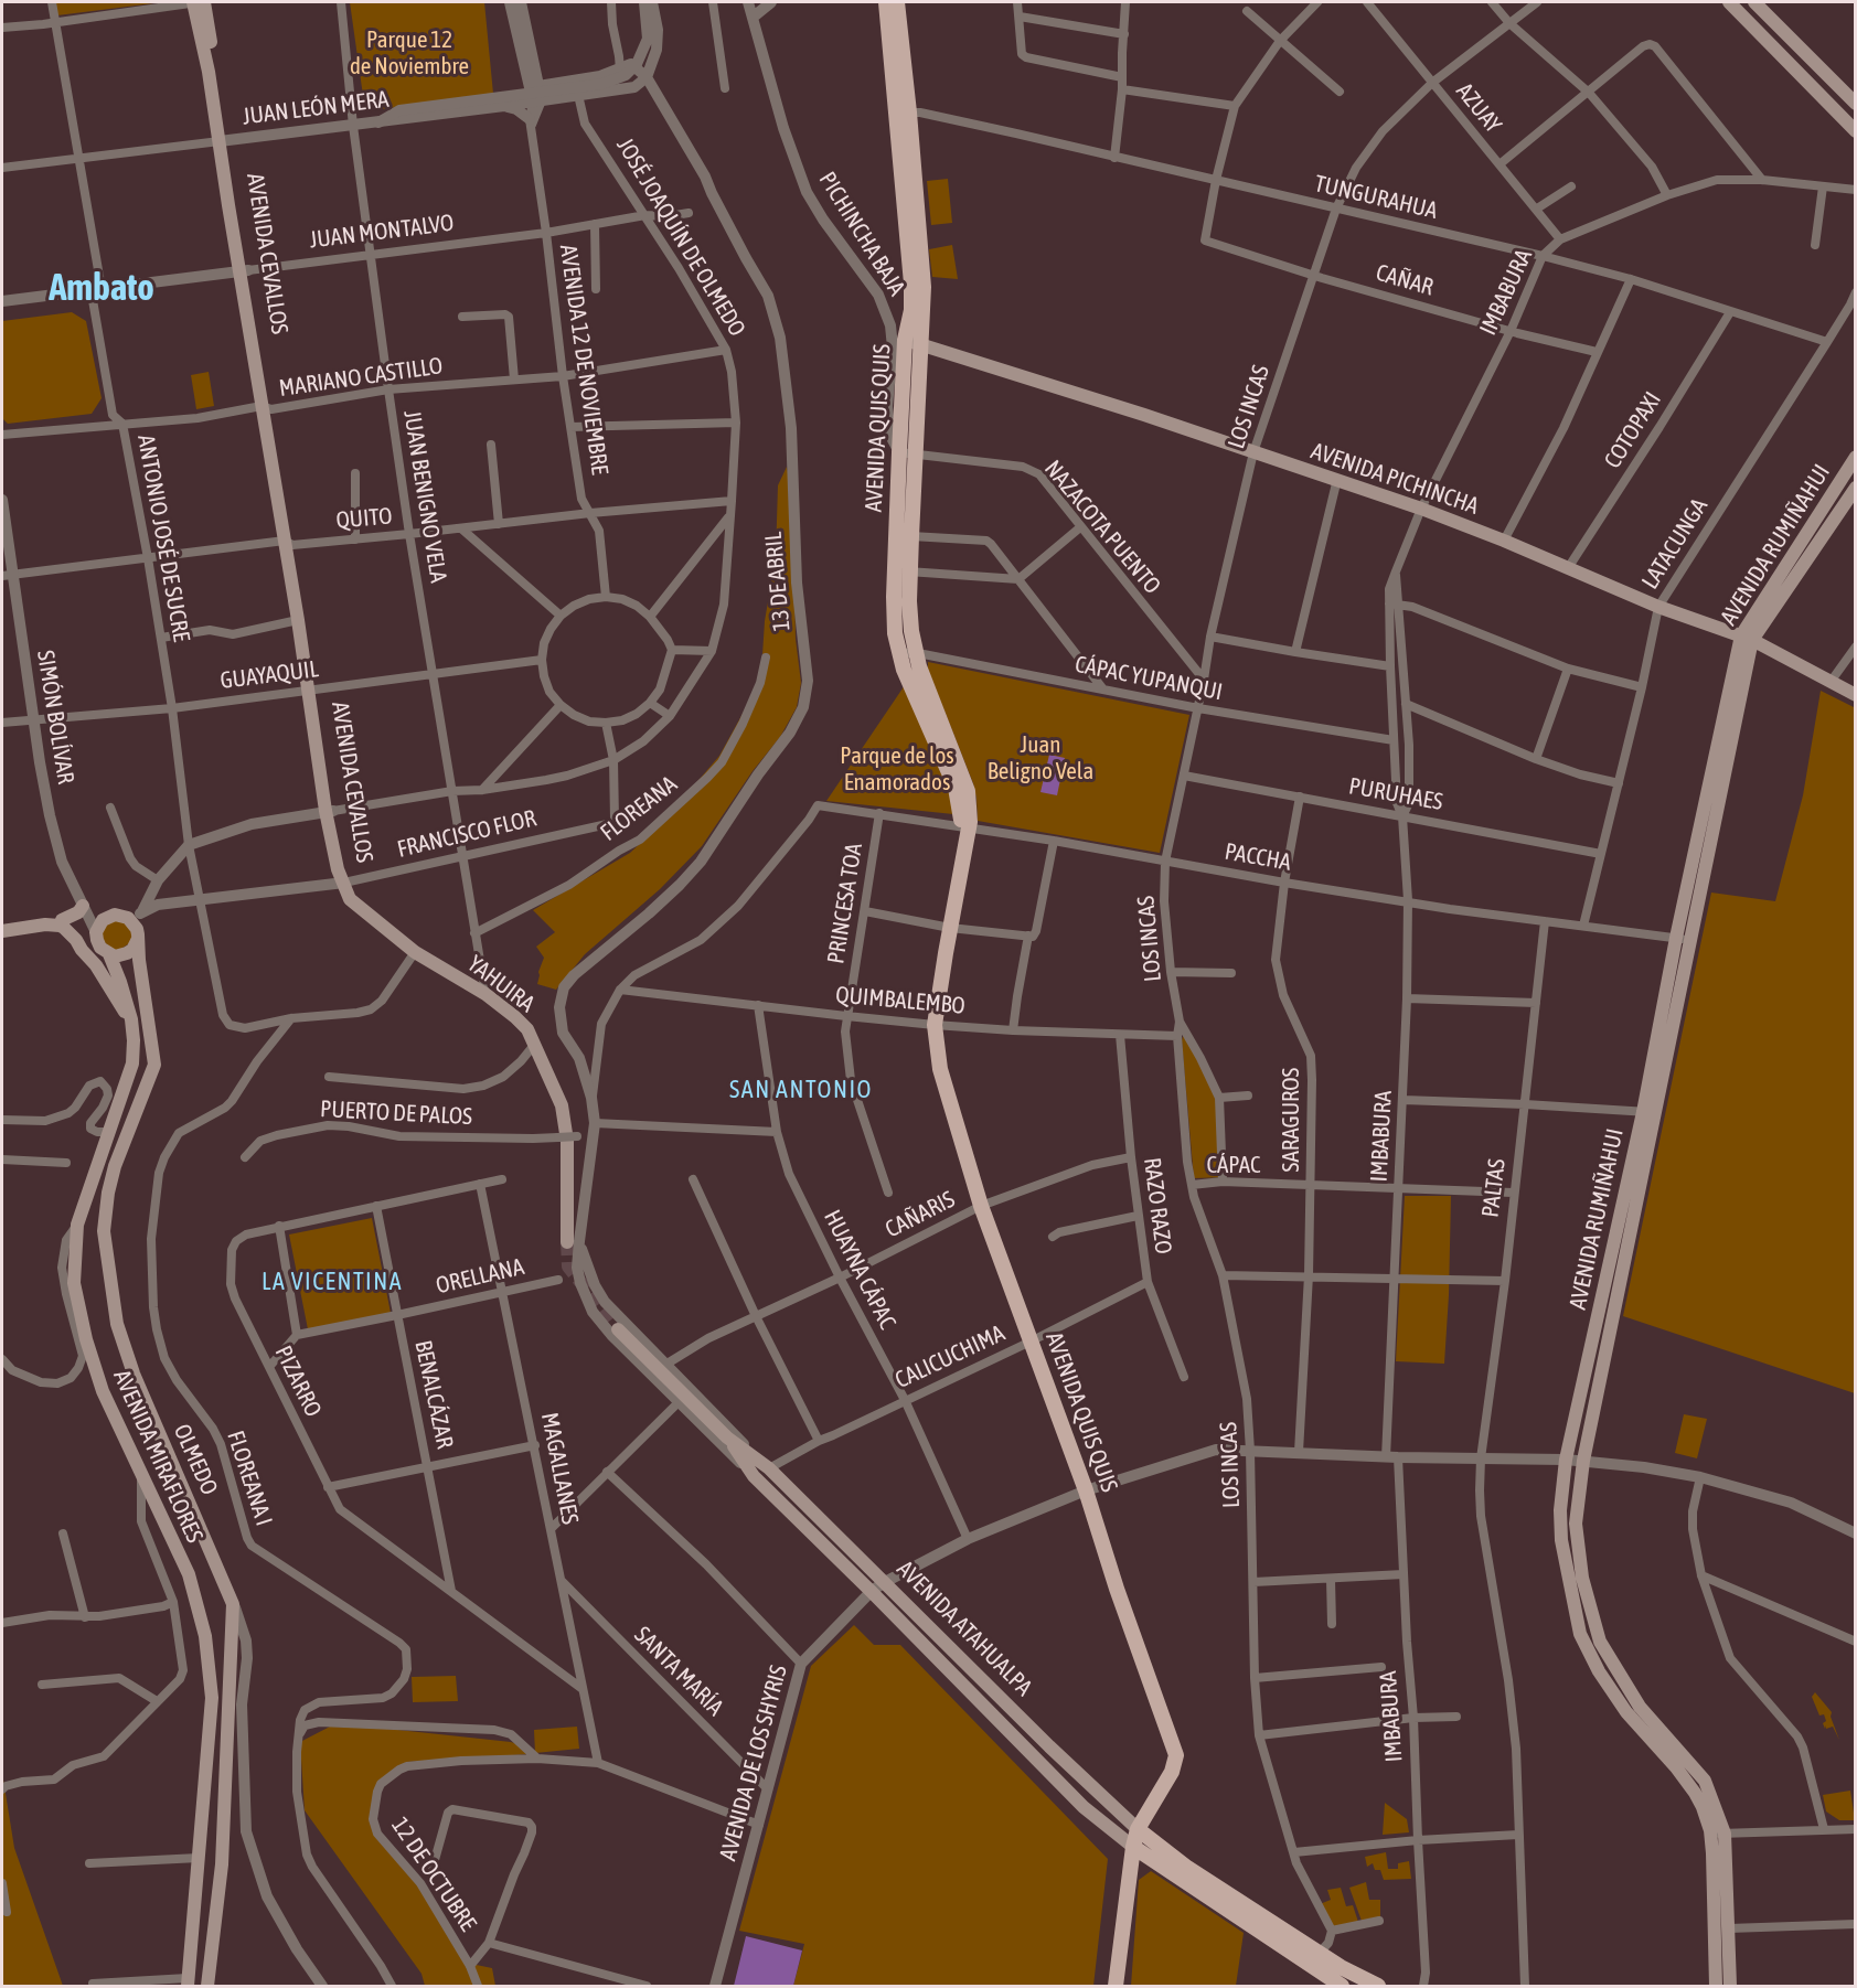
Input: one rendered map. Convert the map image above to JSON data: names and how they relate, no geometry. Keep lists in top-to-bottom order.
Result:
{
  "streets": {
    "main road": [
      "AVENIDA CEVALLOS",
      "AVENIDA QUIS QUIS",
      "AVENIDA PICHINCHA",
      "AVENIDA RUMIÑAHUI",
      "YAHUIRA",
      "AVENIDA MIRAFLORES",
      "OLMEDO",
      "AVENIDA ATAHUALPA"
    ],
    "street": [
      "JUAN LEÓN MERA",
      "AZUAY",
      "TUNGURAHUA",
      "JUAN MONTALVO",
      "PICHINCHA BAJA",
      "JOSÉ JOAQUÍN DE OLMEDO",
      "CAÑAR",
      "IMBABURA",
      "AVENIDA 12 DE NOVIEMBRE",
      "MARIANO CASTILLO",
      "LOS INCAS",
      "COTOPAXI",
      "JUAN BENIGNO VELA",
      "QUITO",
      "NAZACOTA PUENTO",
      "ANTONIO JOSÉ DE SUCRE",
      "LATACUNGA",
      "13 DE ABRIL",
      "GUAYAQUIL",
      "CÁPAC YUPANQUI",
      "SIMÓN BOLÍVAR",
      "PURUHAES",
      "FLOREANA",
      "FRANCISCO FLOR",
      "PACCHA",
      "PRINCESA TOA",
      "QUIMBALEMBO",
      "PUERTO DE PALOS",
      "SARAGUROS",
      "CÁPAC",
      "PALTAS",
      "RAZO RAZO",
      "CAÑARIS",
      "HUAYNA CÁPAC",
      "ORELLANA",
      "CALICUCHIMA",
      "PIZARRO",
      "BENALCÁZAR",
      "MAGALLANES",
      "FLOREANA I",
      "SANTA MARÍA",
      "AVENIDA DE LOS SHYRIS",
      "12 DE OCTUBRE"
    ]
  },
  "crossings": [
    ["JUAN LEÓN MERA", "JOSÉ JOAQUÍN DE OLMEDO"],
    ["JUAN LEÓN MERA", "AVENIDA CEVALLOS"],
    ["JUAN LEÓN MERA", "AVENIDA 12 DE NOVIEMBRE"],
    ["JUAN LEÓN MERA", "JUAN BENIGNO VELA"],
    ["JUAN LEÓN MERA", "ANTONIO JOSÉ DE SUCRE"],
    ["JUAN LEÓN MERA", "13 DE ABRIL"],
    ["AZUAY", "IMBABURA"],
    ["AZUAY", "LOS INCAS"],
    ["TUNGURAHUA", "CAÑAR"],
    ["TUNGURAHUA", "IMBABURA"],
    ["TUNGURAHUA", "LOS INCAS"],
    ["TUNGURAHUA", "AVENIDA QUIS QUIS"],
    ["TUNGURAHUA", "COTOPAXI"],
    ["TUNGURAHUA", "LATACUNGA"],
    ["JUAN MONTALVO", "JOSÉ JOAQUÍN DE OLMEDO"],
    ["JUAN MONTALVO", "AVENIDA CEVALLOS"],
    ["JUAN MONTALVO", "AVENIDA 12 DE NOVIEMBRE"],
    ["JUAN MONTALVO", "JUAN BENIGNO VELA"],
    ["JUAN MONTALVO", "ANTONIO JOSÉ DE SUCRE"],
    ["PICHINCHA BAJA", "AVENIDA QUIS QUIS"],
    ["PICHINCHA BAJA", "NAZACOTA PUENTO"],
    ["JOSÉ JOAQUÍN DE OLMEDO", "AVENIDA CEVALLOS"],
    ["JOSÉ JOAQUÍN DE OLMEDO", "MARIANO CASTILLO"],
    ["JOSÉ JOAQUÍN DE OLMEDO", "JUAN BENIGNO VELA"],
    ["JOSÉ JOAQUÍN DE OLMEDO", "QUITO"],
    ["JOSÉ JOAQUÍN DE OLMEDO", "ANTONIO JOSÉ DE SUCRE"],
    ["JOSÉ JOAQUÍN DE OLMEDO", "FRANCISCO FLOR"],
    ["AVENIDA CEVALLOS", "MARIANO CASTILLO"],
    ["AVENIDA CEVALLOS", "QUITO"],
    ["AVENIDA CEVALLOS", "GUAYAQUIL"],
    ["AVENIDA CEVALLOS", "FRANCISCO FLOR"],
    ["AVENIDA CEVALLOS", "YAHUIRA"],
    ["CAÑAR", "IMBABURA"],
    ["CAÑAR", "LOS INCAS"],
    ["IMBABURA", "AVENIDA PICHINCHA"],
    ["IMBABURA", "CÁPAC YUPANQUI"],
    ["IMBABURA", "PURUHAES"],
    ["IMBABURA", "PACCHA"],
    ["IMBABURA", "CÁPAC"],
    ["IMBABURA", "AVENIDA DE LOS SHYRIS"],
    ["AVENIDA 12 DE NOVIEMBRE", "MARIANO CASTILLO"],
    ["AVENIDA 12 DE NOVIEMBRE", "QUITO"],
    ["AVENIDA 12 DE NOVIEMBRE", "GUAYAQUIL"],
    ["MARIANO CASTILLO", "JUAN BENIGNO VELA"],
    ["MARIANO CASTILLO", "ANTONIO JOSÉ DE SUCRE"],
    ["LOS INCAS", "AVENIDA PICHINCHA"],
    ["LOS INCAS", "NAZACOTA PUENTO"],
    ["LOS INCAS", "CÁPAC YUPANQUI"],
    ["LOS INCAS", "PURUHAES"],
    ["LOS INCAS", "PACCHA"],
    ["LOS INCAS", "QUIMBALEMBO"],
    ["LOS INCAS", "CÁPAC"],
    ["LOS INCAS", "AVENIDA DE LOS SHYRIS"],
    ["AVENIDA QUIS QUIS", "AVENIDA PICHINCHA"],
    ["AVENIDA QUIS QUIS", "NAZACOTA PUENTO"],
    ["AVENIDA QUIS QUIS", "CÁPAC YUPANQUI"],
    ["AVENIDA QUIS QUIS", "PACCHA"],
    ["AVENIDA QUIS QUIS", "QUIMBALEMBO"],
    ["AVENIDA QUIS QUIS", "CAÑARIS"],
    ["AVENIDA QUIS QUIS", "CALICUCHIMA"],
    ["AVENIDA QUIS QUIS", "AVENIDA ATAHUALPA"],
    ["AVENIDA QUIS QUIS", "AVENIDA DE LOS SHYRIS"],
    ["COTOPAXI", "AVENIDA PICHINCHA"],
    ["AVENIDA PICHINCHA", "LATACUNGA"],
    ["AVENIDA PICHINCHA", "AVENIDA RUMIÑAHUI"],
    ["JUAN BENIGNO VELA", "QUITO"],
    ["JUAN BENIGNO VELA", "GUAYAQUIL"],
    ["JUAN BENIGNO VELA", "FLOREANA"],
    ["JUAN BENIGNO VELA", "FRANCISCO FLOR"],
    ["JUAN BENIGNO VELA", "YAHUIRA"],
    ["QUITO", "ANTONIO JOSÉ DE SUCRE"],
    ["QUITO", "SIMÓN BOLÍVAR"],
    ["ANTONIO JOSÉ DE SUCRE", "GUAYAQUIL"],
    ["ANTONIO JOSÉ DE SUCRE", "FRANCISCO FLOR"],
    ["ANTONIO JOSÉ DE SUCRE", "FLOREANA I"],
    ["LATACUNGA", "PURUHAES"],
    ["LATACUNGA", "PACCHA"],
    ["AVENIDA RUMIÑAHUI", "PACCHA"],
    ["AVENIDA RUMIÑAHUI", "AVENIDA DE LOS SHYRIS"],
    ["13 DE ABRIL", "AVENIDA ATAHUALPA"],
    ["GUAYAQUIL", "SIMÓN BOLÍVAR"],
    ["SIMÓN BOLÍVAR", "FRANCISCO FLOR"],
    ["SIMÓN BOLÍVAR", "AVENIDA MIRAFLORES"],
    ["SIMÓN BOLÍVAR", "OLMEDO"],
    ["PURUHAES", "SARAGUROS"],
    ["FRANCISCO FLOR", "YAHUIRA"],
    ["FRANCISCO FLOR", "AVENIDA MIRAFLORES"],
    ["FRANCISCO FLOR", "OLMEDO"],
    ["PACCHA", "PRINCESA TOA"],
    ["PACCHA", "QUIMBALEMBO"],
    ["PACCHA", "SARAGUROS"],
    ["PACCHA", "PALTAS"],
    ["PRINCESA TOA", "QUIMBALEMBO"],
    ["YAHUIRA", "AVENIDA ATAHUALPA"],
    ["QUIMBALEMBO", "RAZO RAZO"],
    ["QUIMBALEMBO", "HUAYNA CÁPAC"],
    ["PUERTO DE PALOS", "AVENIDA ATAHUALPA"],
    ["SARAGUROS", "CÁPAC"],
    ["SARAGUROS", "AVENIDA DE LOS SHYRIS"],
    ["CÁPAC", "PALTAS"],
    ["PALTAS", "AVENIDA DE LOS SHYRIS"],
    ["RAZO RAZO", "CAÑARIS"],
    ["RAZO RAZO", "CALICUCHIMA"],
    ["CAÑARIS", "HUAYNA CÁPAC"],
    ["CAÑARIS", "AVENIDA ATAHUALPA"],
    ["HUAYNA CÁPAC", "CALICUCHIMA"],
    ["HUAYNA CÁPAC", "AVENIDA DE LOS SHYRIS"],
    ["ORELLANA", "BENALCÁZAR"],
    ["ORELLANA", "MAGALLANES"],
    ["CALICUCHIMA", "AVENIDA ATAHUALPA"],
    ["PIZARRO", "BENALCÁZAR"],
    ["PIZARRO", "MAGALLANES"],
    ["AVENIDA MIRAFLORES", "OLMEDO"],
    ["MAGALLANES", "SANTA MARÍA"],
    ["MAGALLANES", "12 DE OCTUBRE"],
    ["AVENIDA ATAHUALPA", "AVENIDA DE LOS SHYRIS"],
    ["SANTA MARÍA", "AVENIDA DE LOS SHYRIS"],
    ["AVENIDA DE LOS SHYRIS", "12 DE OCTUBRE"]
  ],
  "districts": ["Ambato", "SAN ANTONIO", "LA VICENTINA"],
  "parks": ["Parque 12 de Noviembre", "Juan Beligno Vela", "Parque de los Enamorados"]
}
